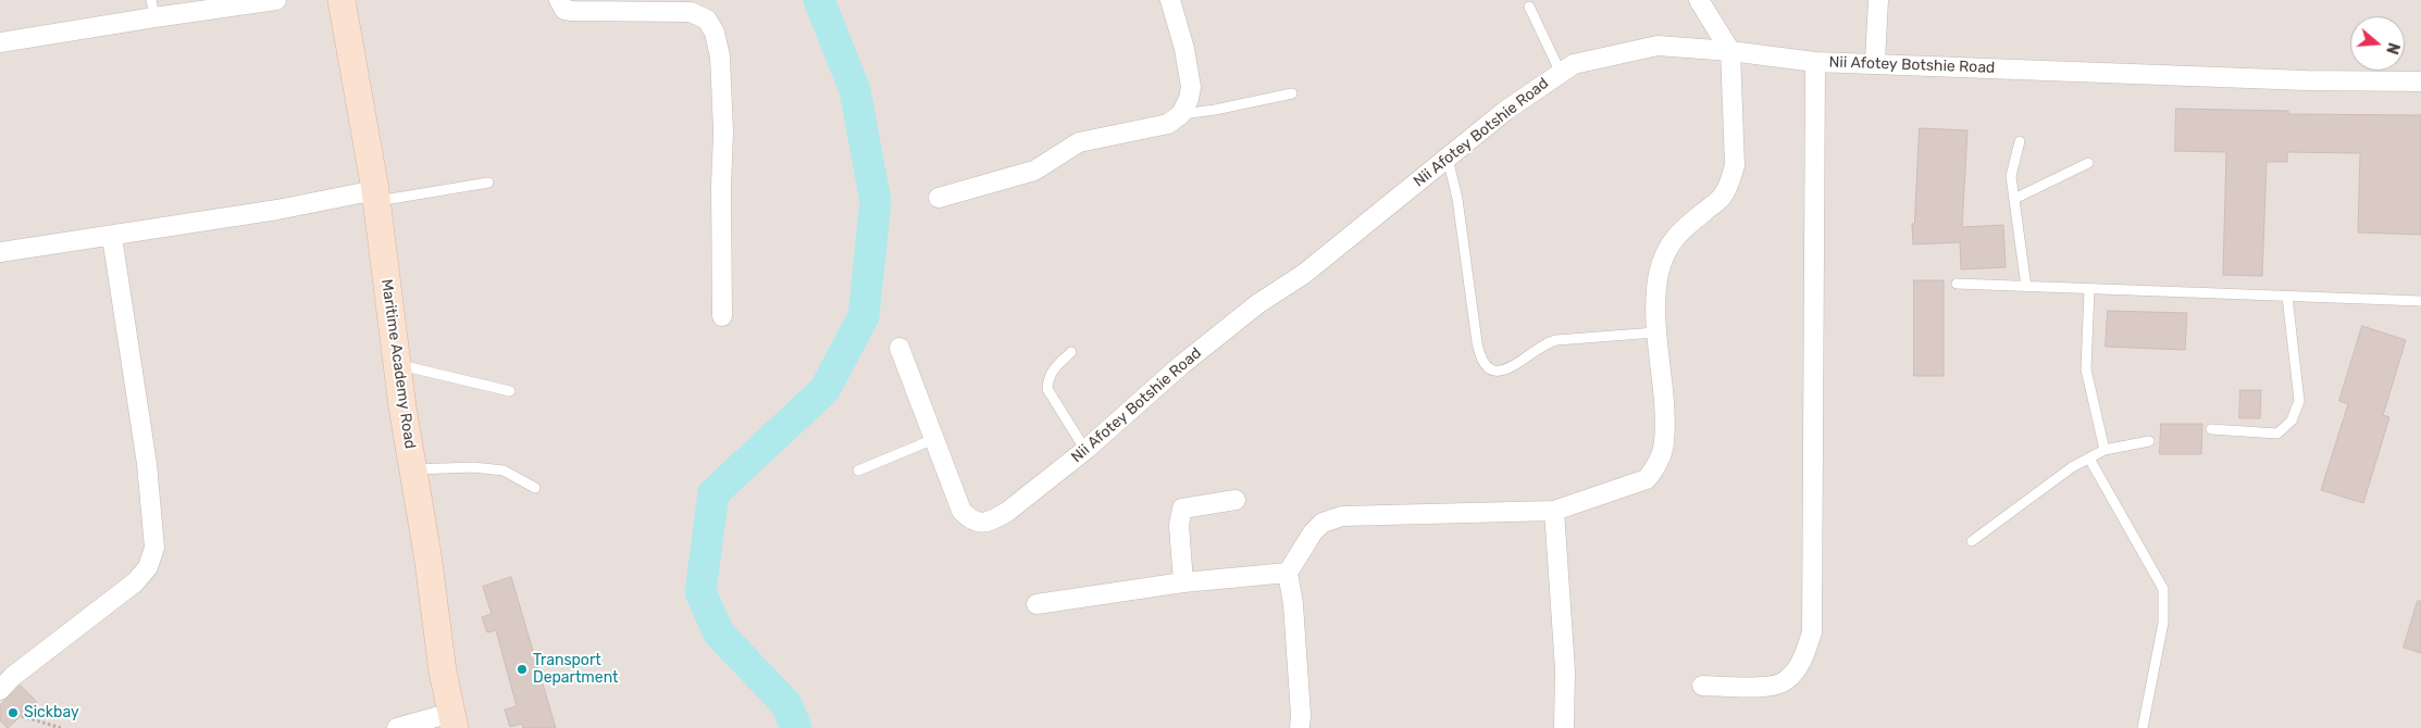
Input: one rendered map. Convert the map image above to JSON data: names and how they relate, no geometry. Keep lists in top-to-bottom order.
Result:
{
  "streets": {
    "street": ["Nii Afotey Botshie Road", "Maritime Academy Road"]
  },
  "places": ["Transport Department", "Sickbay"],
  "north": "right"
}
